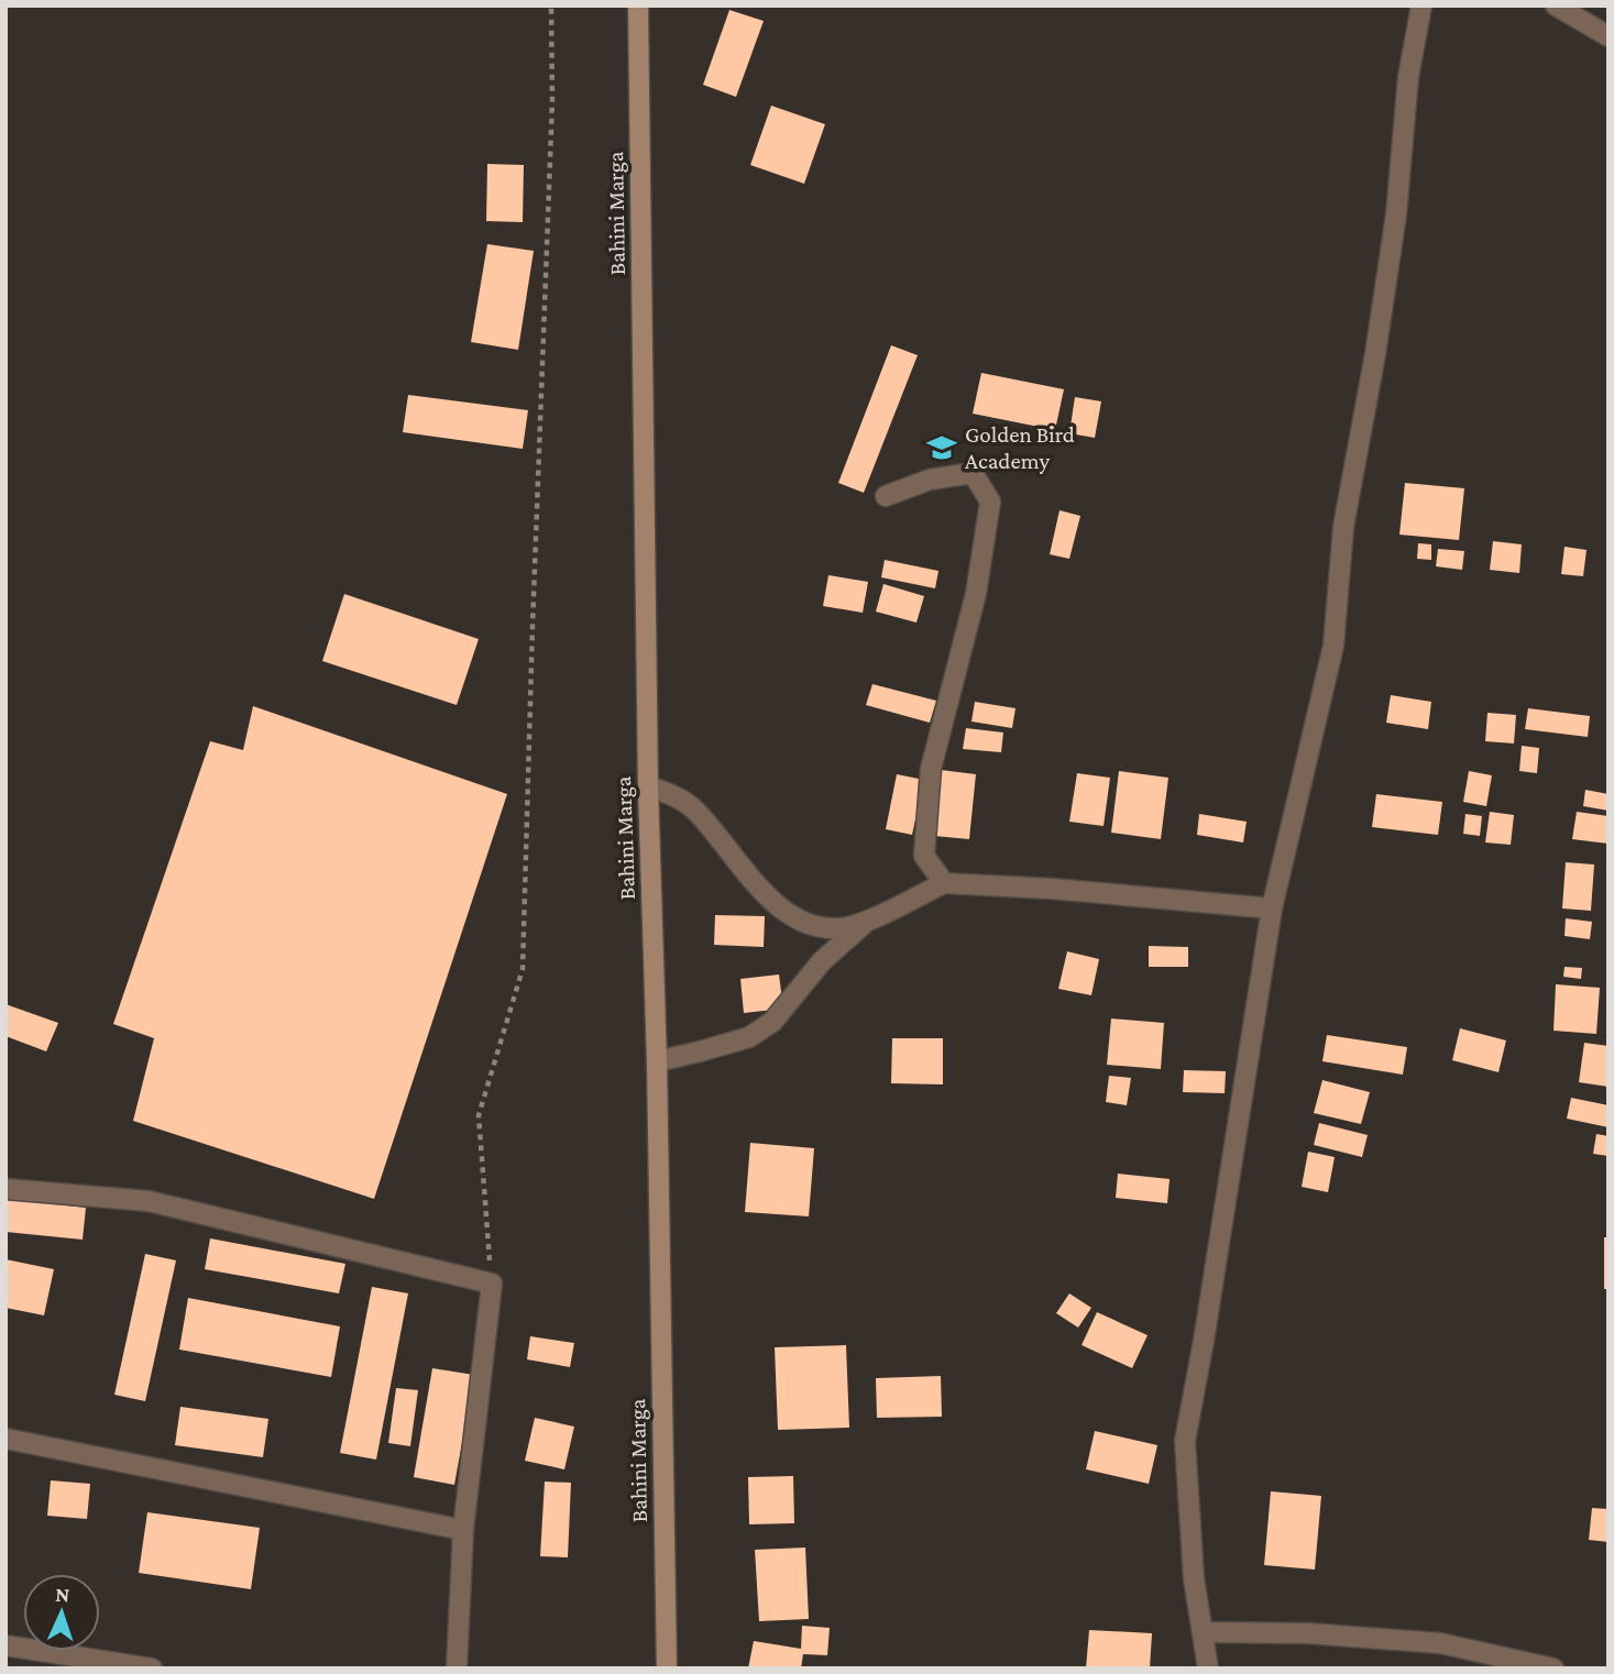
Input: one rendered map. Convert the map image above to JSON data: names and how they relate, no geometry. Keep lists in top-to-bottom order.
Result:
{
  "streets": {
    "street": ["Bahini Marga"]
  },
  "places": {
    "school or university": ["Golden Bird Academy"]
  },
  "north": "top"
}
